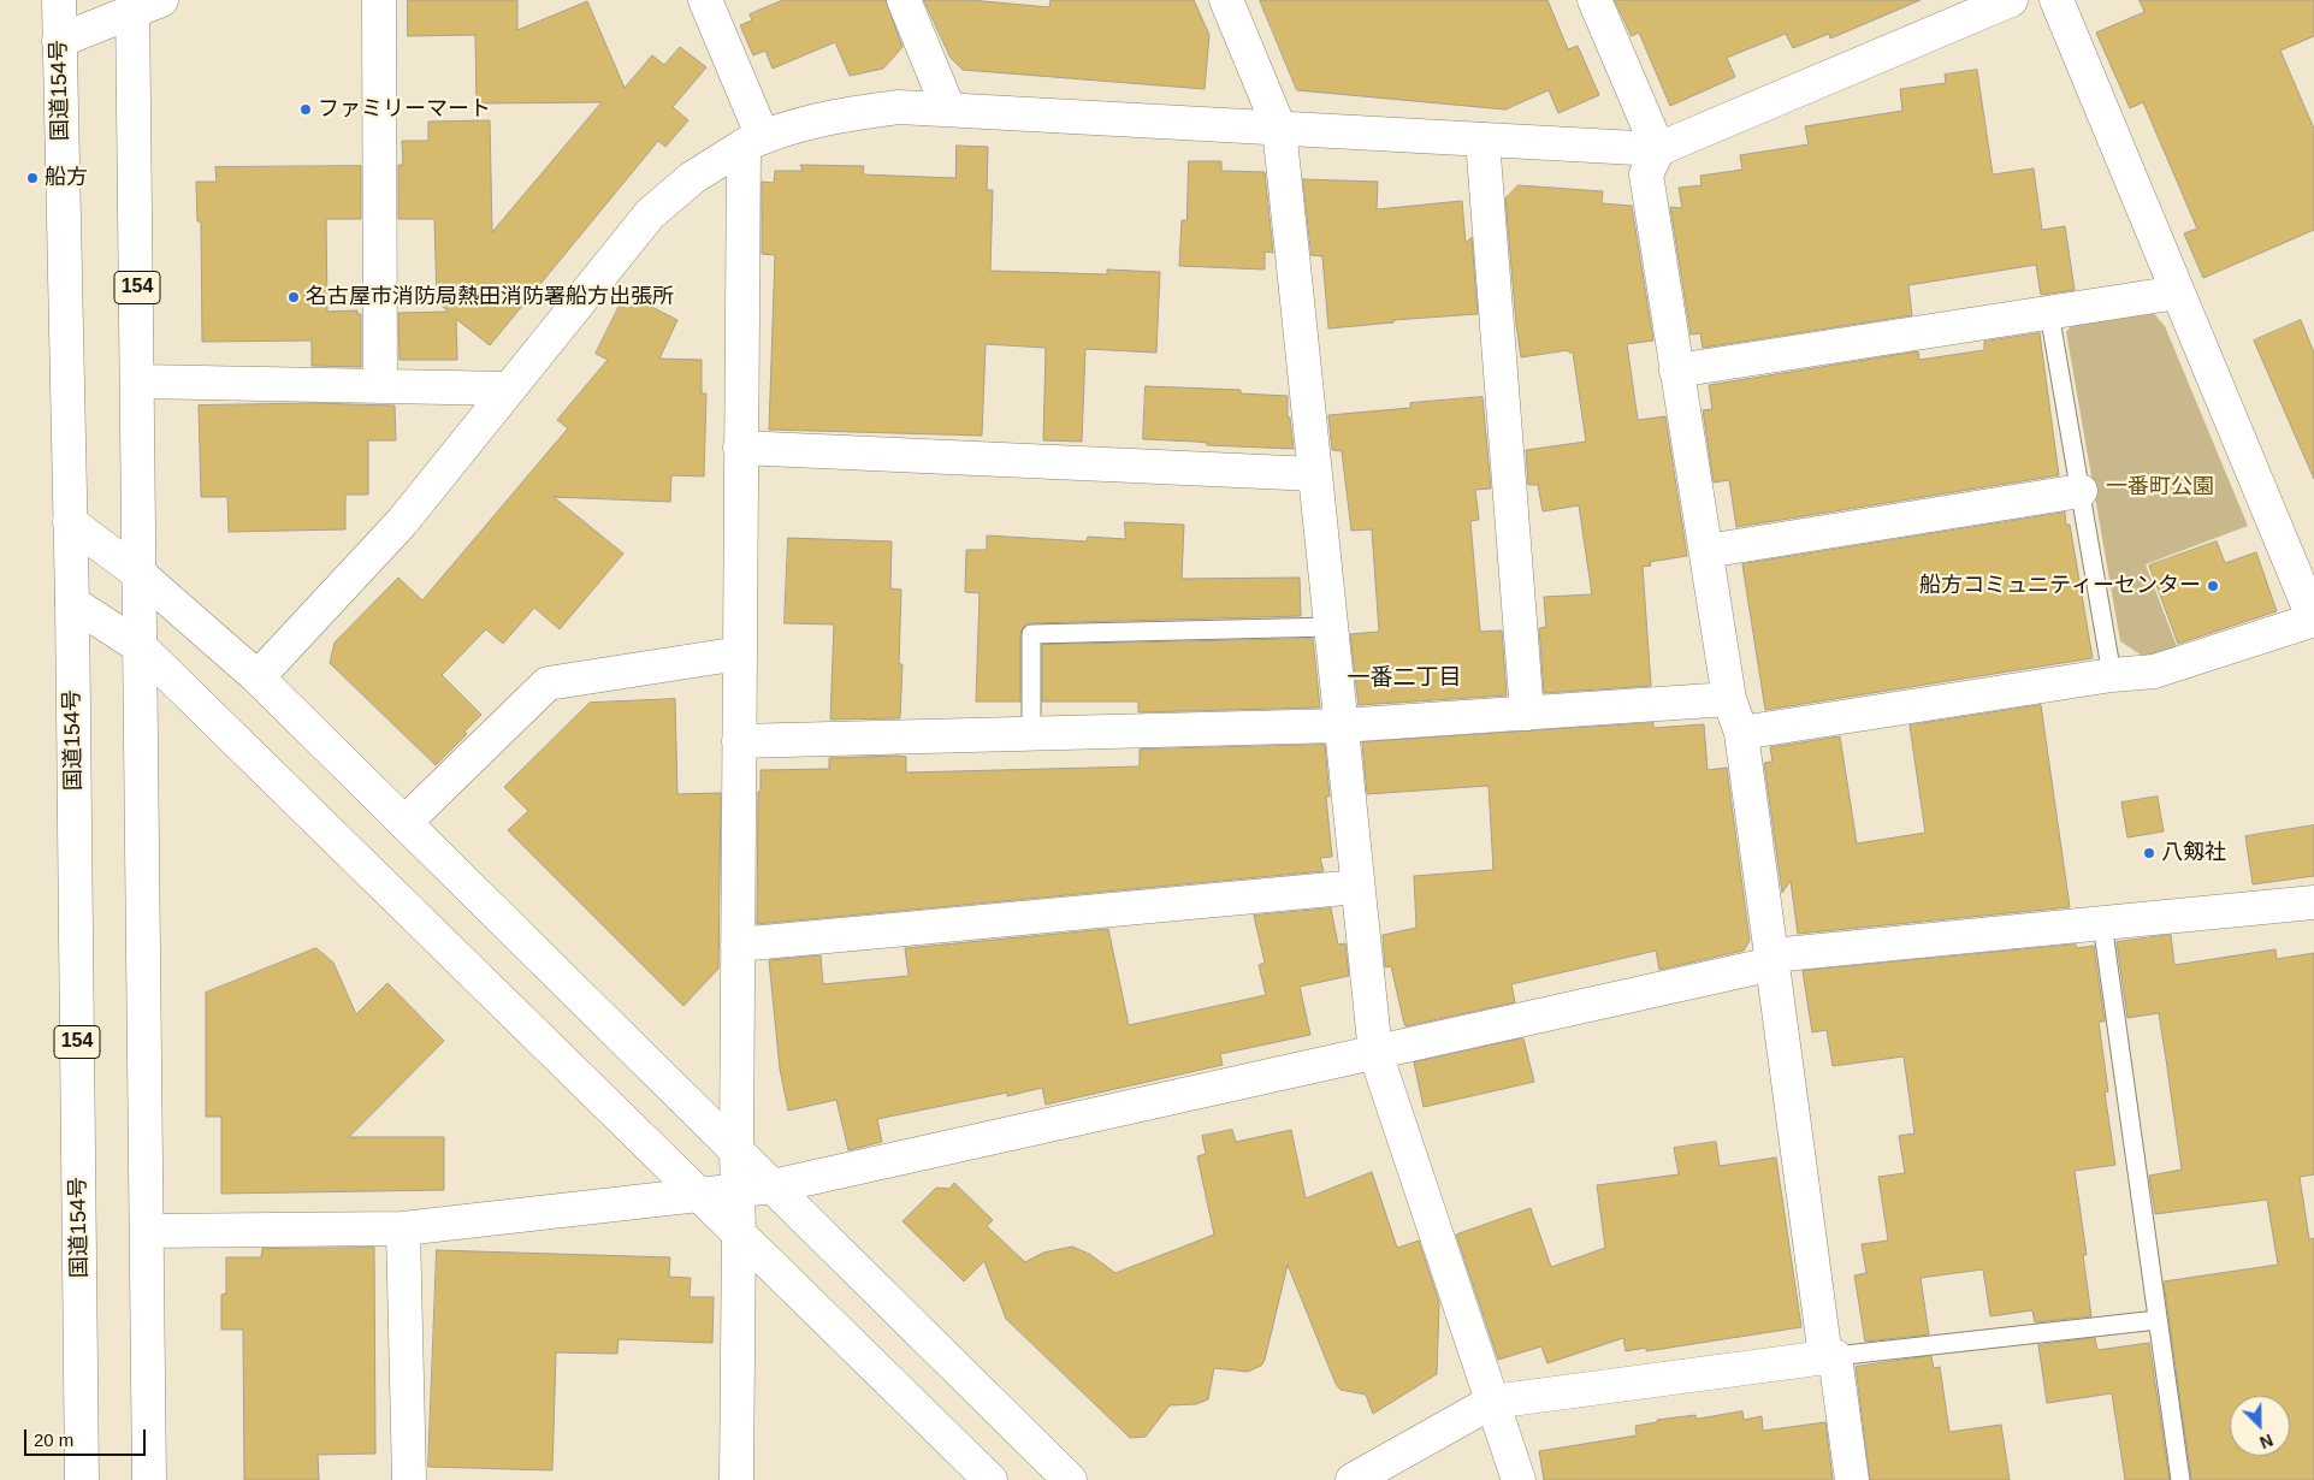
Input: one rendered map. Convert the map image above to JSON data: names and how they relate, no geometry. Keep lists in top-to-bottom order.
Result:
{
  "streets": {
    "main road": ["国道154号", "154"]
  },
  "districts": ["一番二丁目"],
  "parks": ["一番町公園"],
  "places": [
    "ファミリーマート",
    "船方",
    "名古屋市消防局熱田消防署船方出張所",
    "船方コミュニティーセンター",
    "八剱社"
  ],
  "scale_bar": "20 m",
  "north": "bottom right"
}
